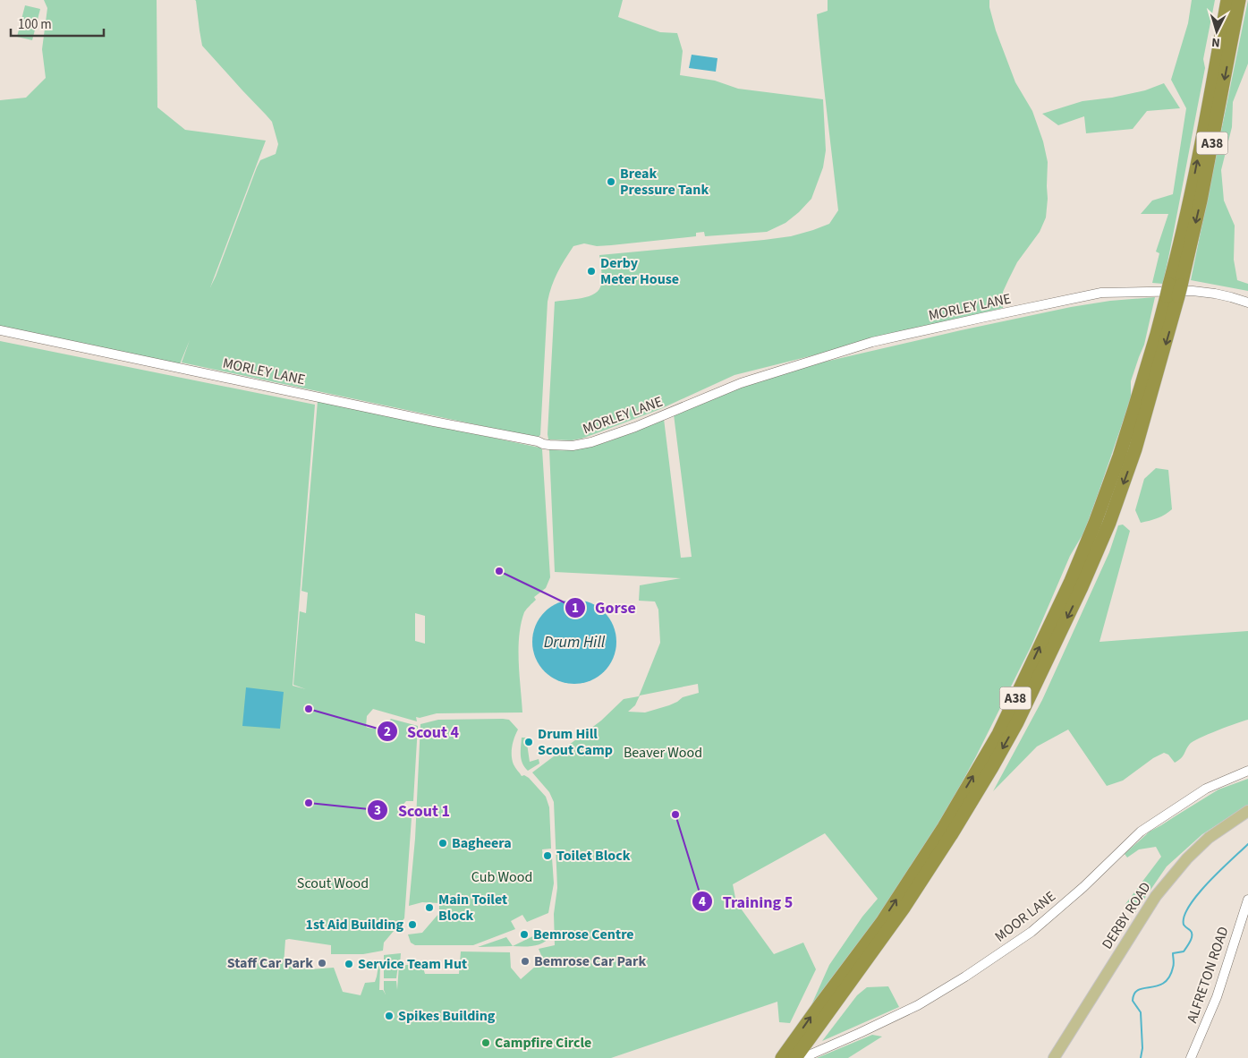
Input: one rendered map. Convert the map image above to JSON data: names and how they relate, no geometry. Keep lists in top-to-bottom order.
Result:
{
  "streets": {
    "highway": ["A38"],
    "main road": ["DERBY ROAD"],
    "street": ["MORLEY LANE", "MOOR LANE", "ALFRETON ROAD"]
  },
  "crossings": [
    ["A38", "MOOR LANE"]
  ],
  "water": ["Drum Hill"],
  "parks": ["Beaver Wood", "Cub Wood", "Scout Wood"],
  "places": [
    "Break Pressure Tank",
    "Derby Meter House",
    "Gorse",
    "Scout 4",
    "Drum Hill Scout Camp",
    "Scout 1",
    "Training 5",
    "Bagheera",
    "Toilet Block",
    "Main Toilet Block",
    "1st Aid Building",
    "Bemrose Centre",
    "Bemrose Car Park",
    "Staff Car Park",
    "Service Team Hut",
    "Spikes Building",
    "Campfire Circle"
  ],
  "scale_bar": "100 m",
  "north": "bottom"
}
